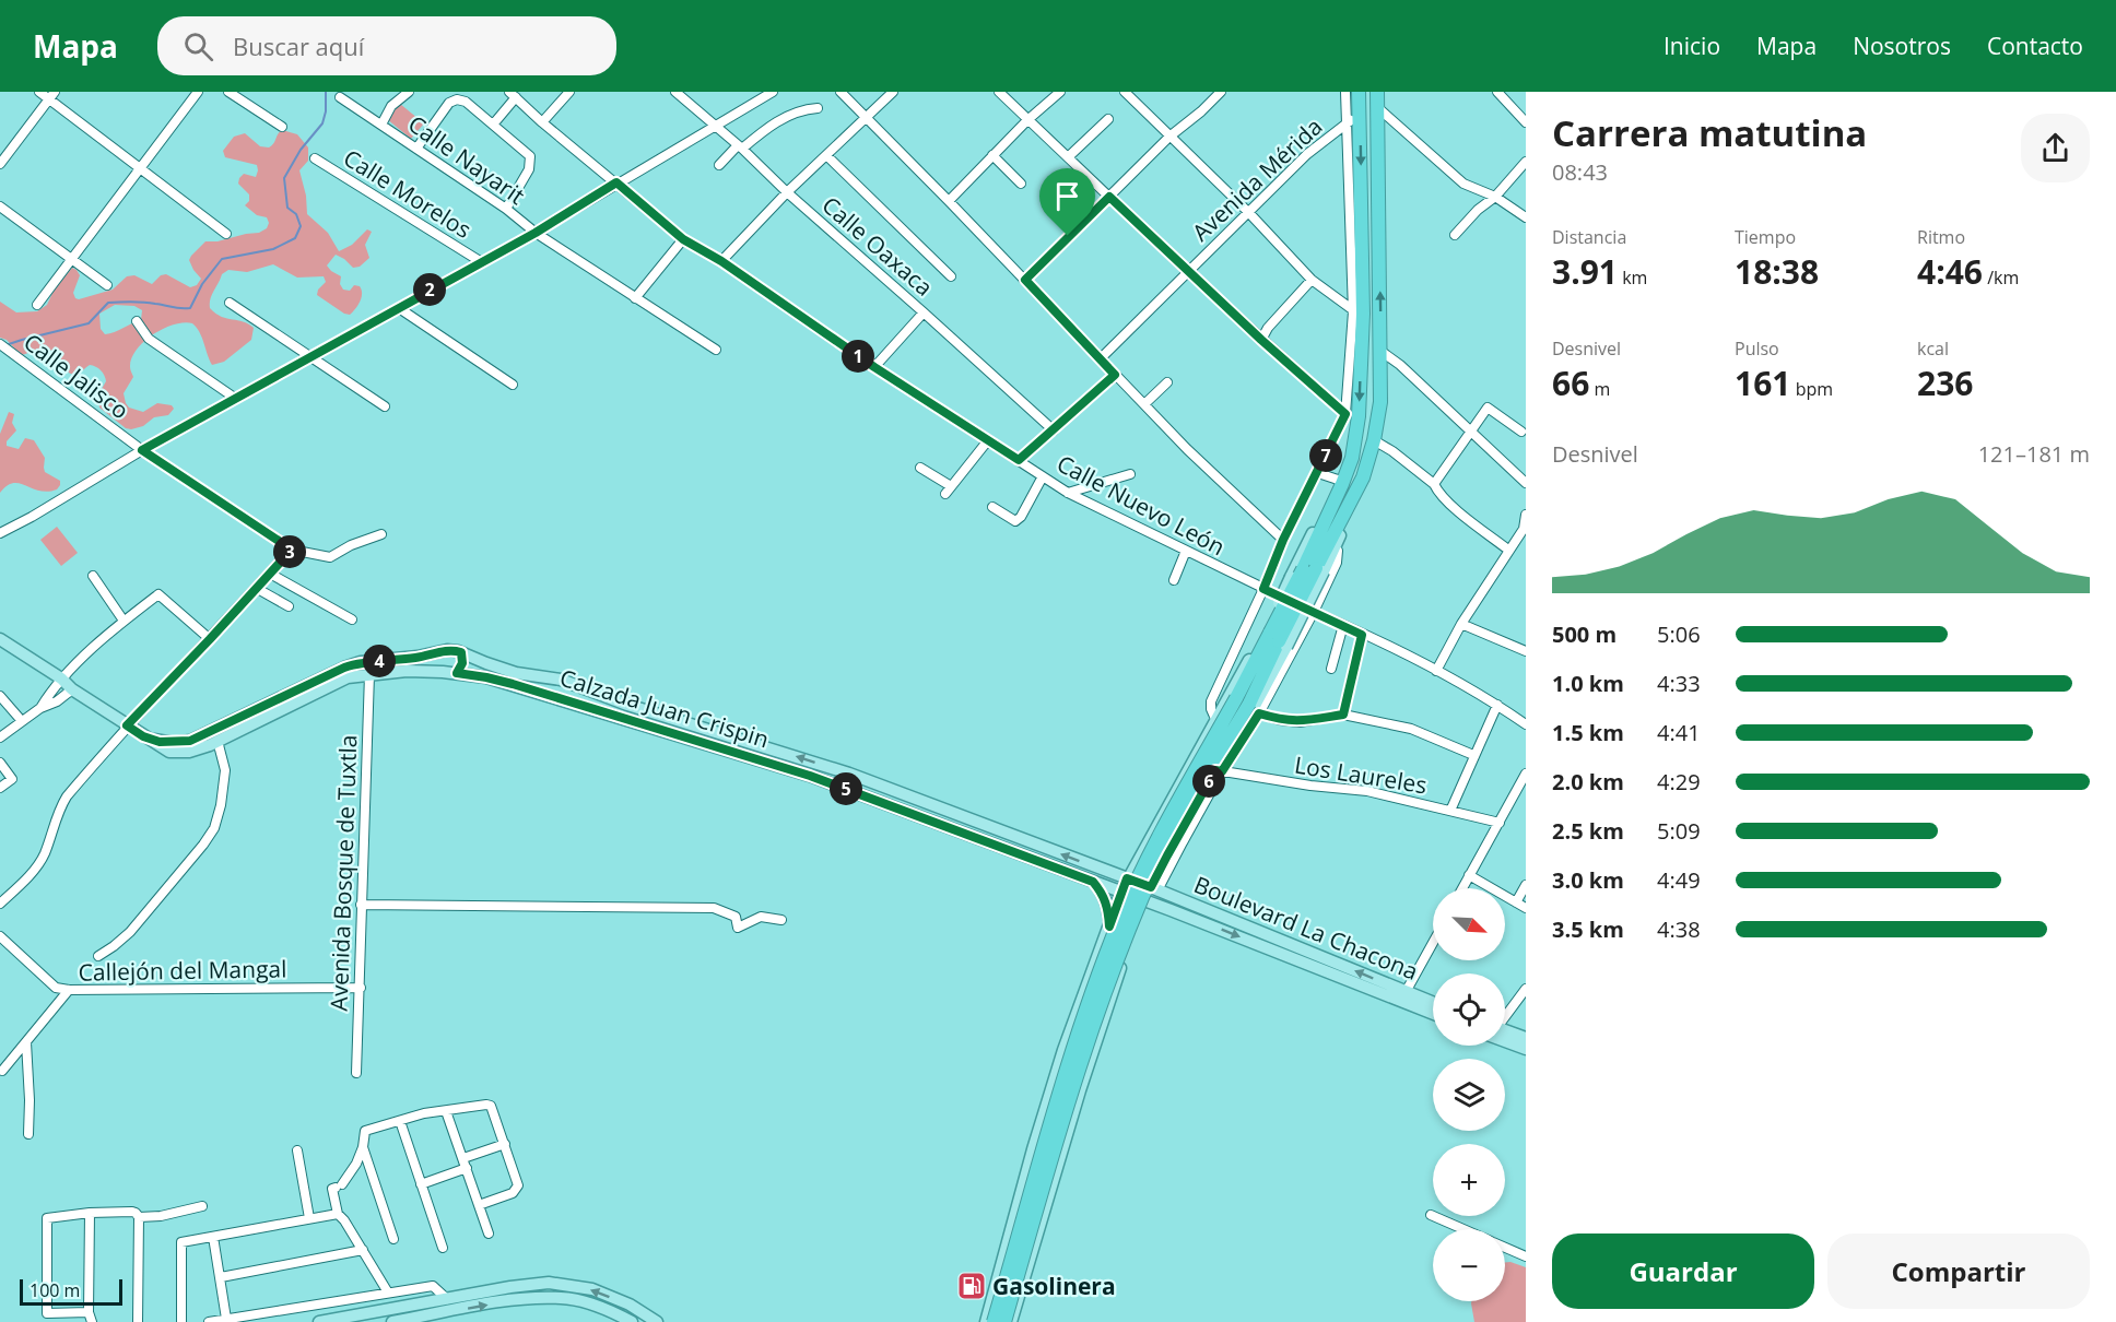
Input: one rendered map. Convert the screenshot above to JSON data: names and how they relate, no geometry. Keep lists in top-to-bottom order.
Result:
{
  "streets": {
    "main road": ["Calzada Juan Crispin", "Boulevard La Chacona"],
    "street": [
      "Calle Nayarit",
      "Avenida Mérida",
      "Calle Morelos",
      "Calle Oaxaca",
      "Calle Jalisco",
      "Calle Nuevo León",
      "Los Laureles",
      "Avenida Bosque de Tuxtla",
      "Callejón del Mangal"
    ]
  },
  "crossings": [
    ["Calzada Juan Crispin", "Avenida Bosque de Tuxtla"],
    ["Calzada Juan Crispin", "Boulevard La Chacona"],
    ["Avenida Bosque de Tuxtla", "Callejón del Mangal"]
  ],
  "places": {
    "fuel station": ["Gasolinera"]
  },
  "scale_bar": "100 m",
  "north": "bottom right",
  "page": {
    "header": "Mapa",
    "search": "Buscar aquí",
    "nav": [
      "Inicio",
      "Mapa",
      "Nosotros",
      "Contacto"
    ],
    "heading": ["Carrera matutina", "08:43"],
    "stats": [
      ["Distancia", "3.91 km"],
      ["Tiempo", "18:38"],
      ["Ritmo", "4:46 /km"],
      ["Desnivel", "66 m"],
      ["Pulso", "161 bpm"],
      ["kcal", "236"]
    ],
    "pins": [
      "2",
      "1",
      "7",
      "3",
      "4",
      "6",
      "5"
    ],
    "chart": ["Desnivel", "121–181 m"],
    "list": [
      {
        "name": "500 m",
        "note": "5:06"
      },
      {
        "name": "1.0 km",
        "note": "4:33"
      },
      {
        "name": "1.5 km",
        "note": "4:41"
      },
      {
        "name": "2.0 km",
        "note": "4:29"
      },
      {
        "name": "2.5 km",
        "note": "5:09"
      },
      {
        "name": "3.0 km",
        "note": "4:49"
      },
      {
        "name": "3.5 km",
        "note": "4:38"
      }
    ],
    "map_buttons": ["+", "−"],
    "buttons": ["Guardar", "Compartir"],
    "scale": "100 m"
  }
}
